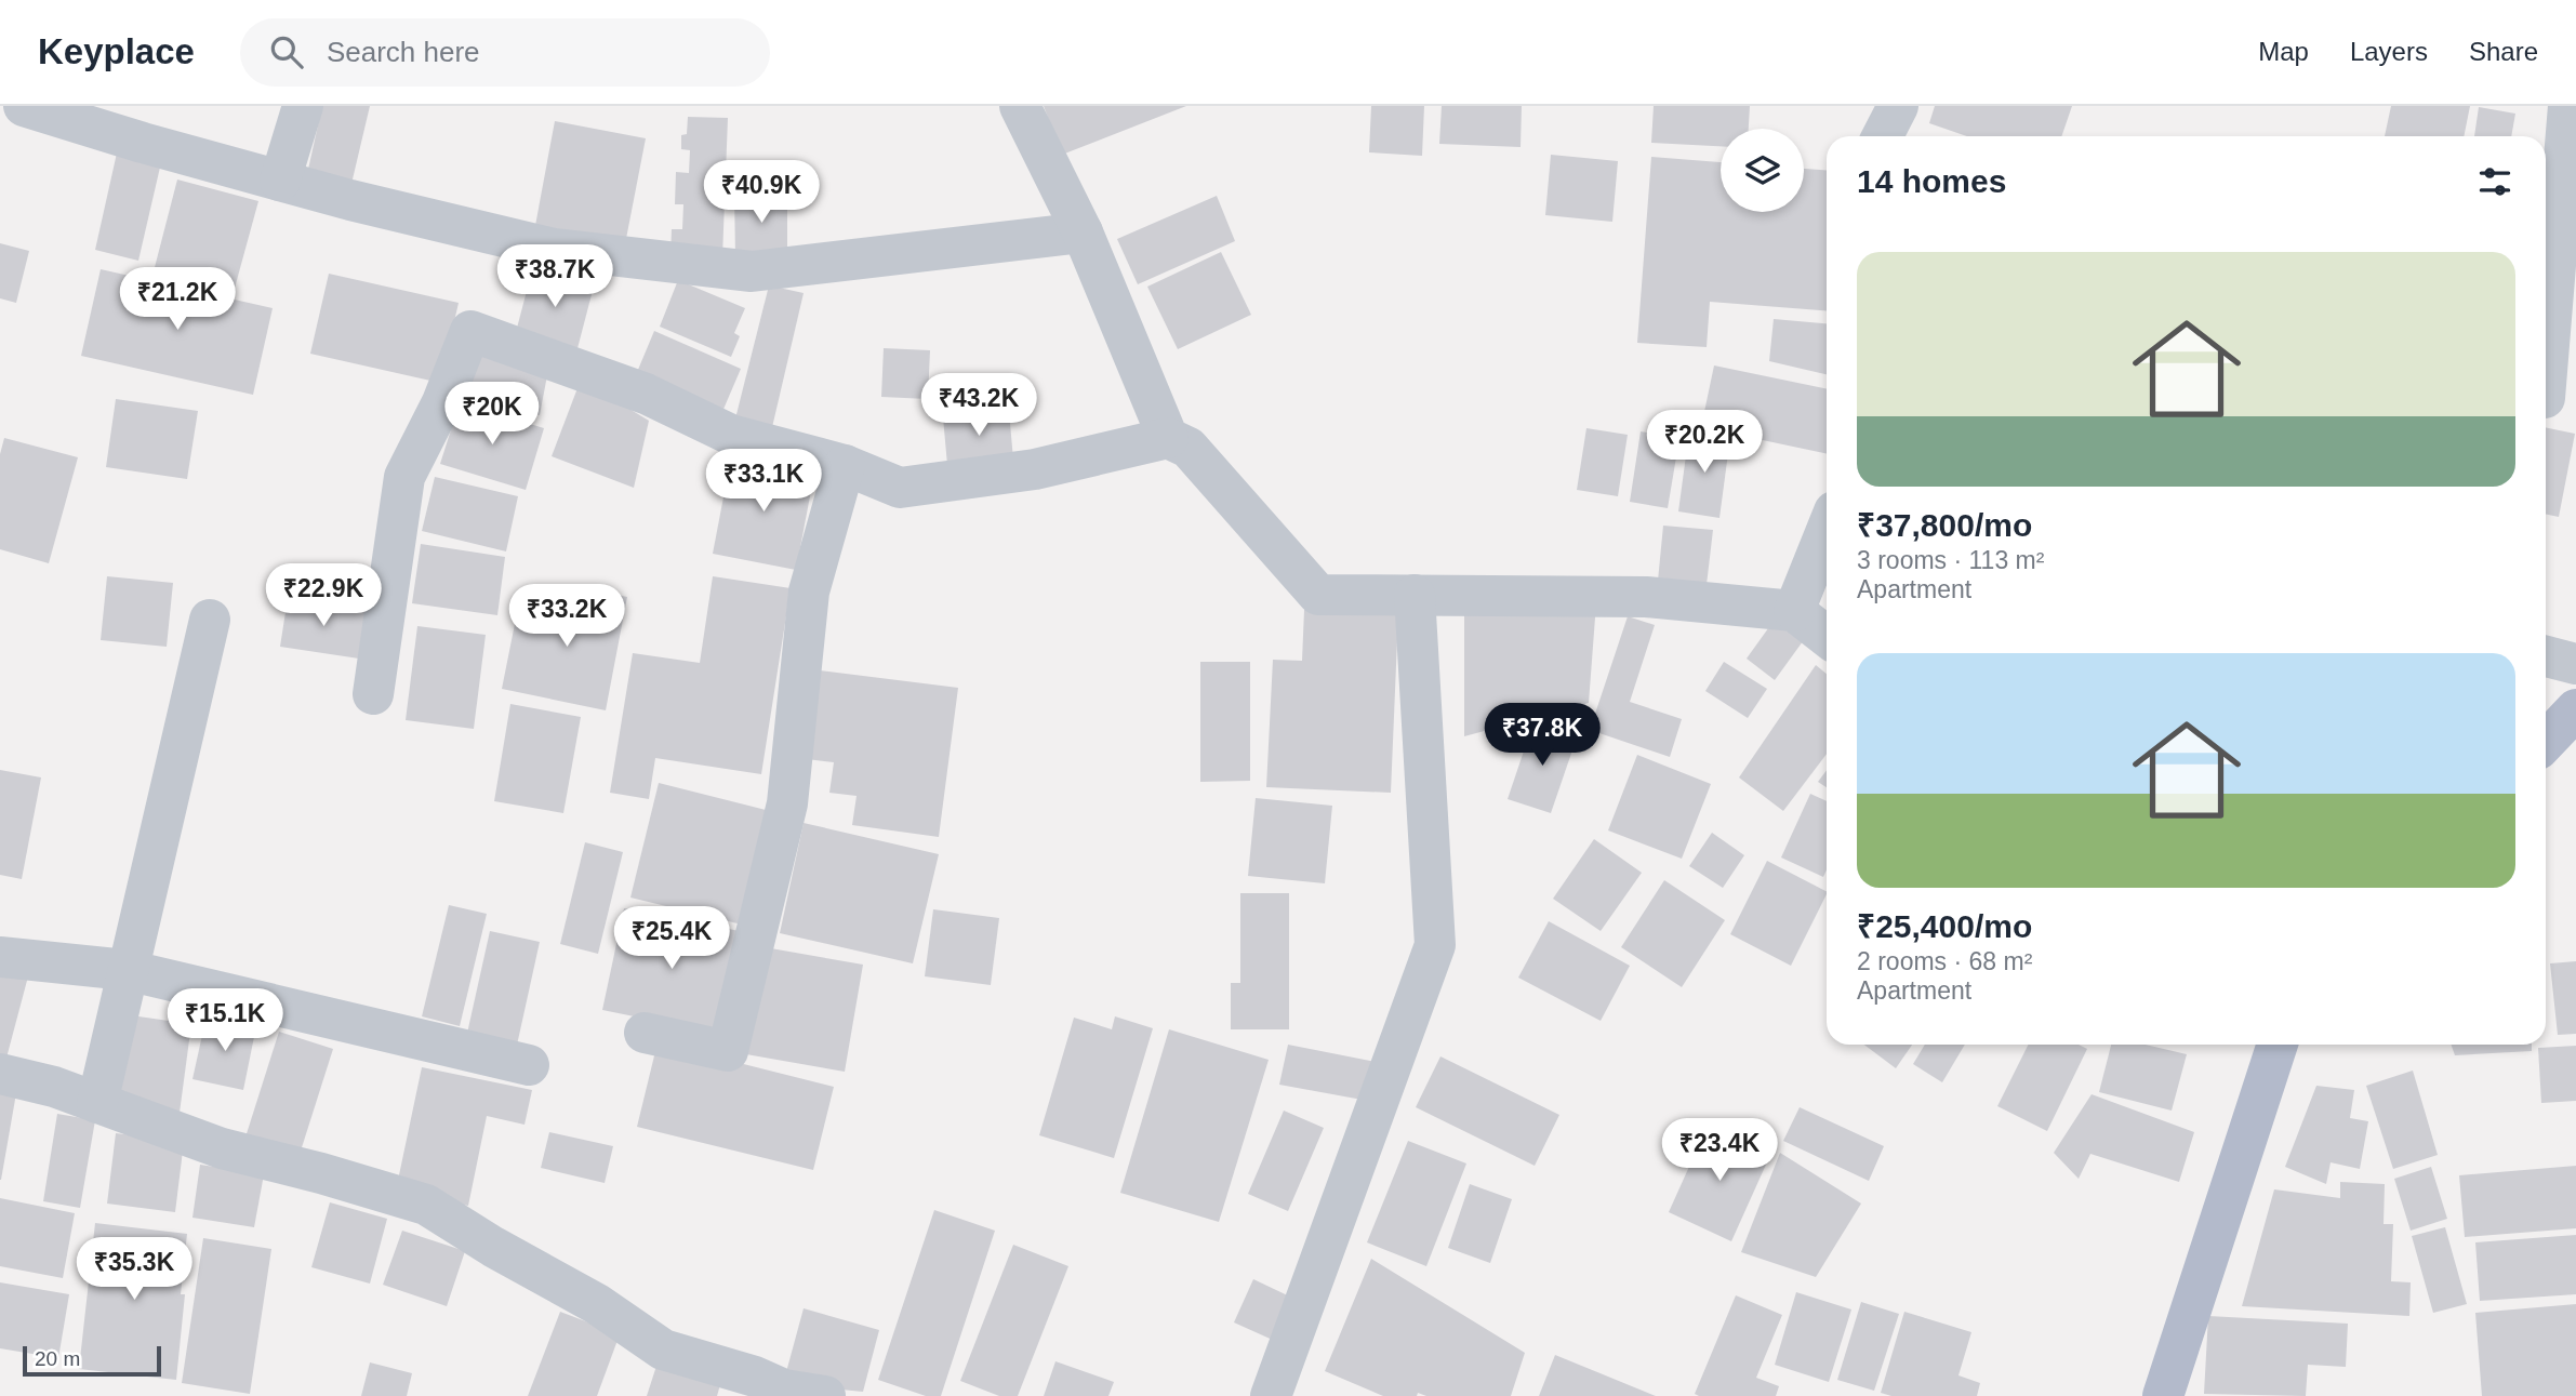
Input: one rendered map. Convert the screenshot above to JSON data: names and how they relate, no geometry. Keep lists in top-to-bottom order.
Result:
{
  "scale_bar": "20 m",
  "page": {
    "header": "Keyplace",
    "search": "Search here",
    "nav": ["Map", "Layers", "Share"],
    "heading": "14 homes",
    "price": [
      "₹40.9K",
      "₹38.7K",
      "₹21.2K",
      "₹43.2K",
      "₹20K",
      "₹20.2K",
      "₹33.1K",
      "₹22.9K",
      "₹33.2K",
      "₹37.8K",
      "₹25.4K",
      "₹15.1K",
      "₹23.4K",
      "₹35.3K"
    ],
    "list": [
      {
        "name": "₹37,800/mo",
        "note": "3 rooms · 113 m² · Apartment"
      },
      {
        "name": "₹25,400/mo",
        "note": "2 rooms · 68 m² · Apartment"
      }
    ],
    "scale": "20 m"
  }
}
